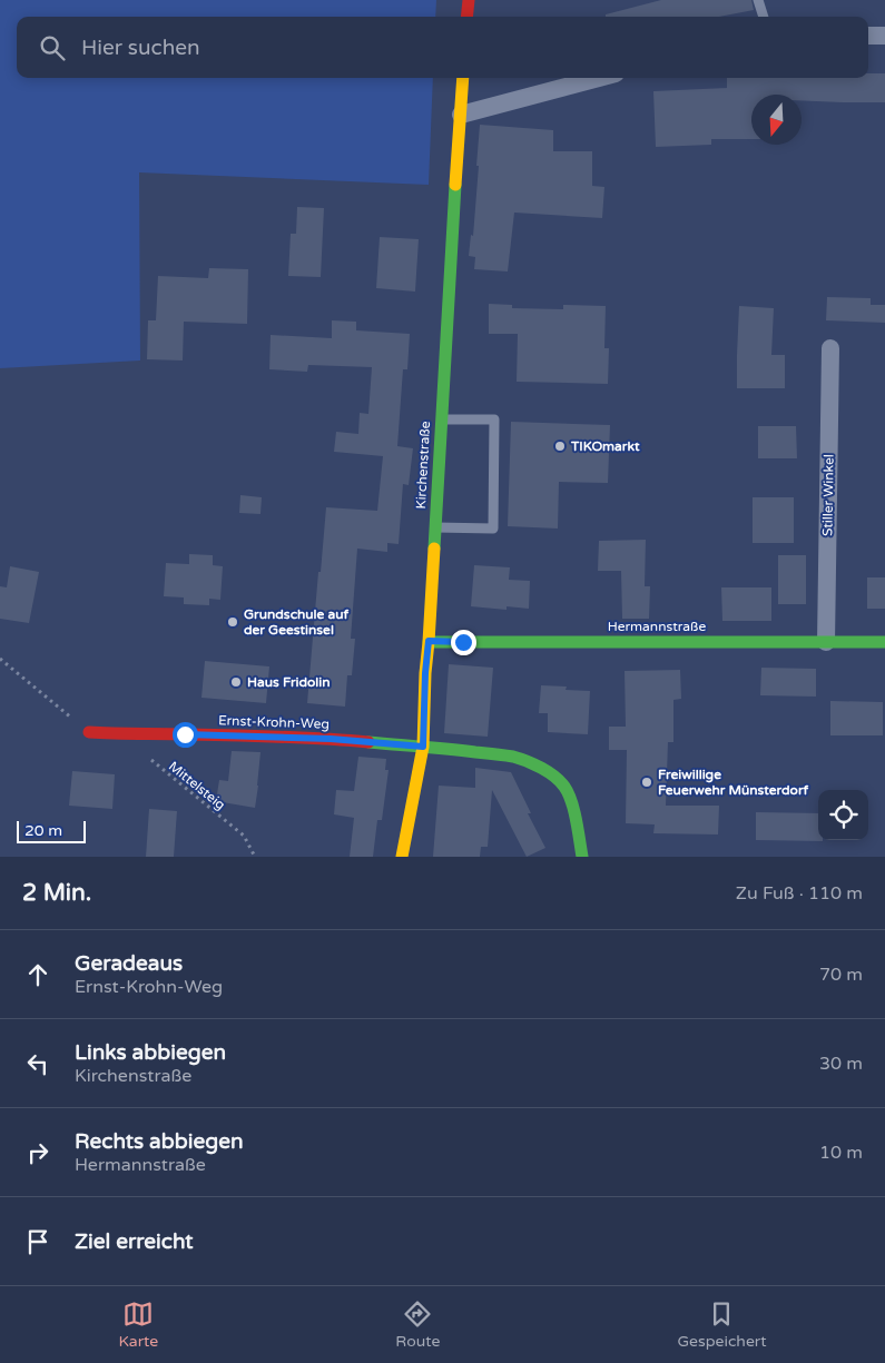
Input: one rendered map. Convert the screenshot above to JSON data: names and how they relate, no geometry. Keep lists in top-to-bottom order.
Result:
{
  "streets": {
    "street": [
      "Kirchenstraße",
      "Stiller Winkel",
      "Hermannstraße",
      "Ernst-Krohn-Weg"
    ],
    "path": ["Mittelsteig"]
  },
  "crossings": [
    ["Kirchenstraße", "Hermannstraße"],
    ["Kirchenstraße", "Ernst-Krohn-Weg"],
    ["Stiller Winkel", "Hermannstraße"],
    ["Ernst-Krohn-Weg", "Mittelsteig"]
  ],
  "places": [
    "TIKOmarkt",
    "Grundschule auf der Geestinsel",
    "Haus Fridolin",
    "Freiwillige Feuerwehr Münsterdorf"
  ],
  "scale_bar": "20 m",
  "north": "bottom",
  "page": {
    "search": "Hier suchen",
    "scale": "20 m",
    "heading": ["2 Min.", "Zu Fuß · 110 m"],
    "list": [
      ["Geradeaus", "Ernst-Krohn-Weg", "70 m"],
      ["Links abbiegen", "Kirchenstraße", "30 m"],
      ["Rechts abbiegen", "Hermannstraße", "10 m"],
      "Ziel erreicht"
    ],
    "nav": ["Karte", "Route", "Gespeichert"]
  }
}
